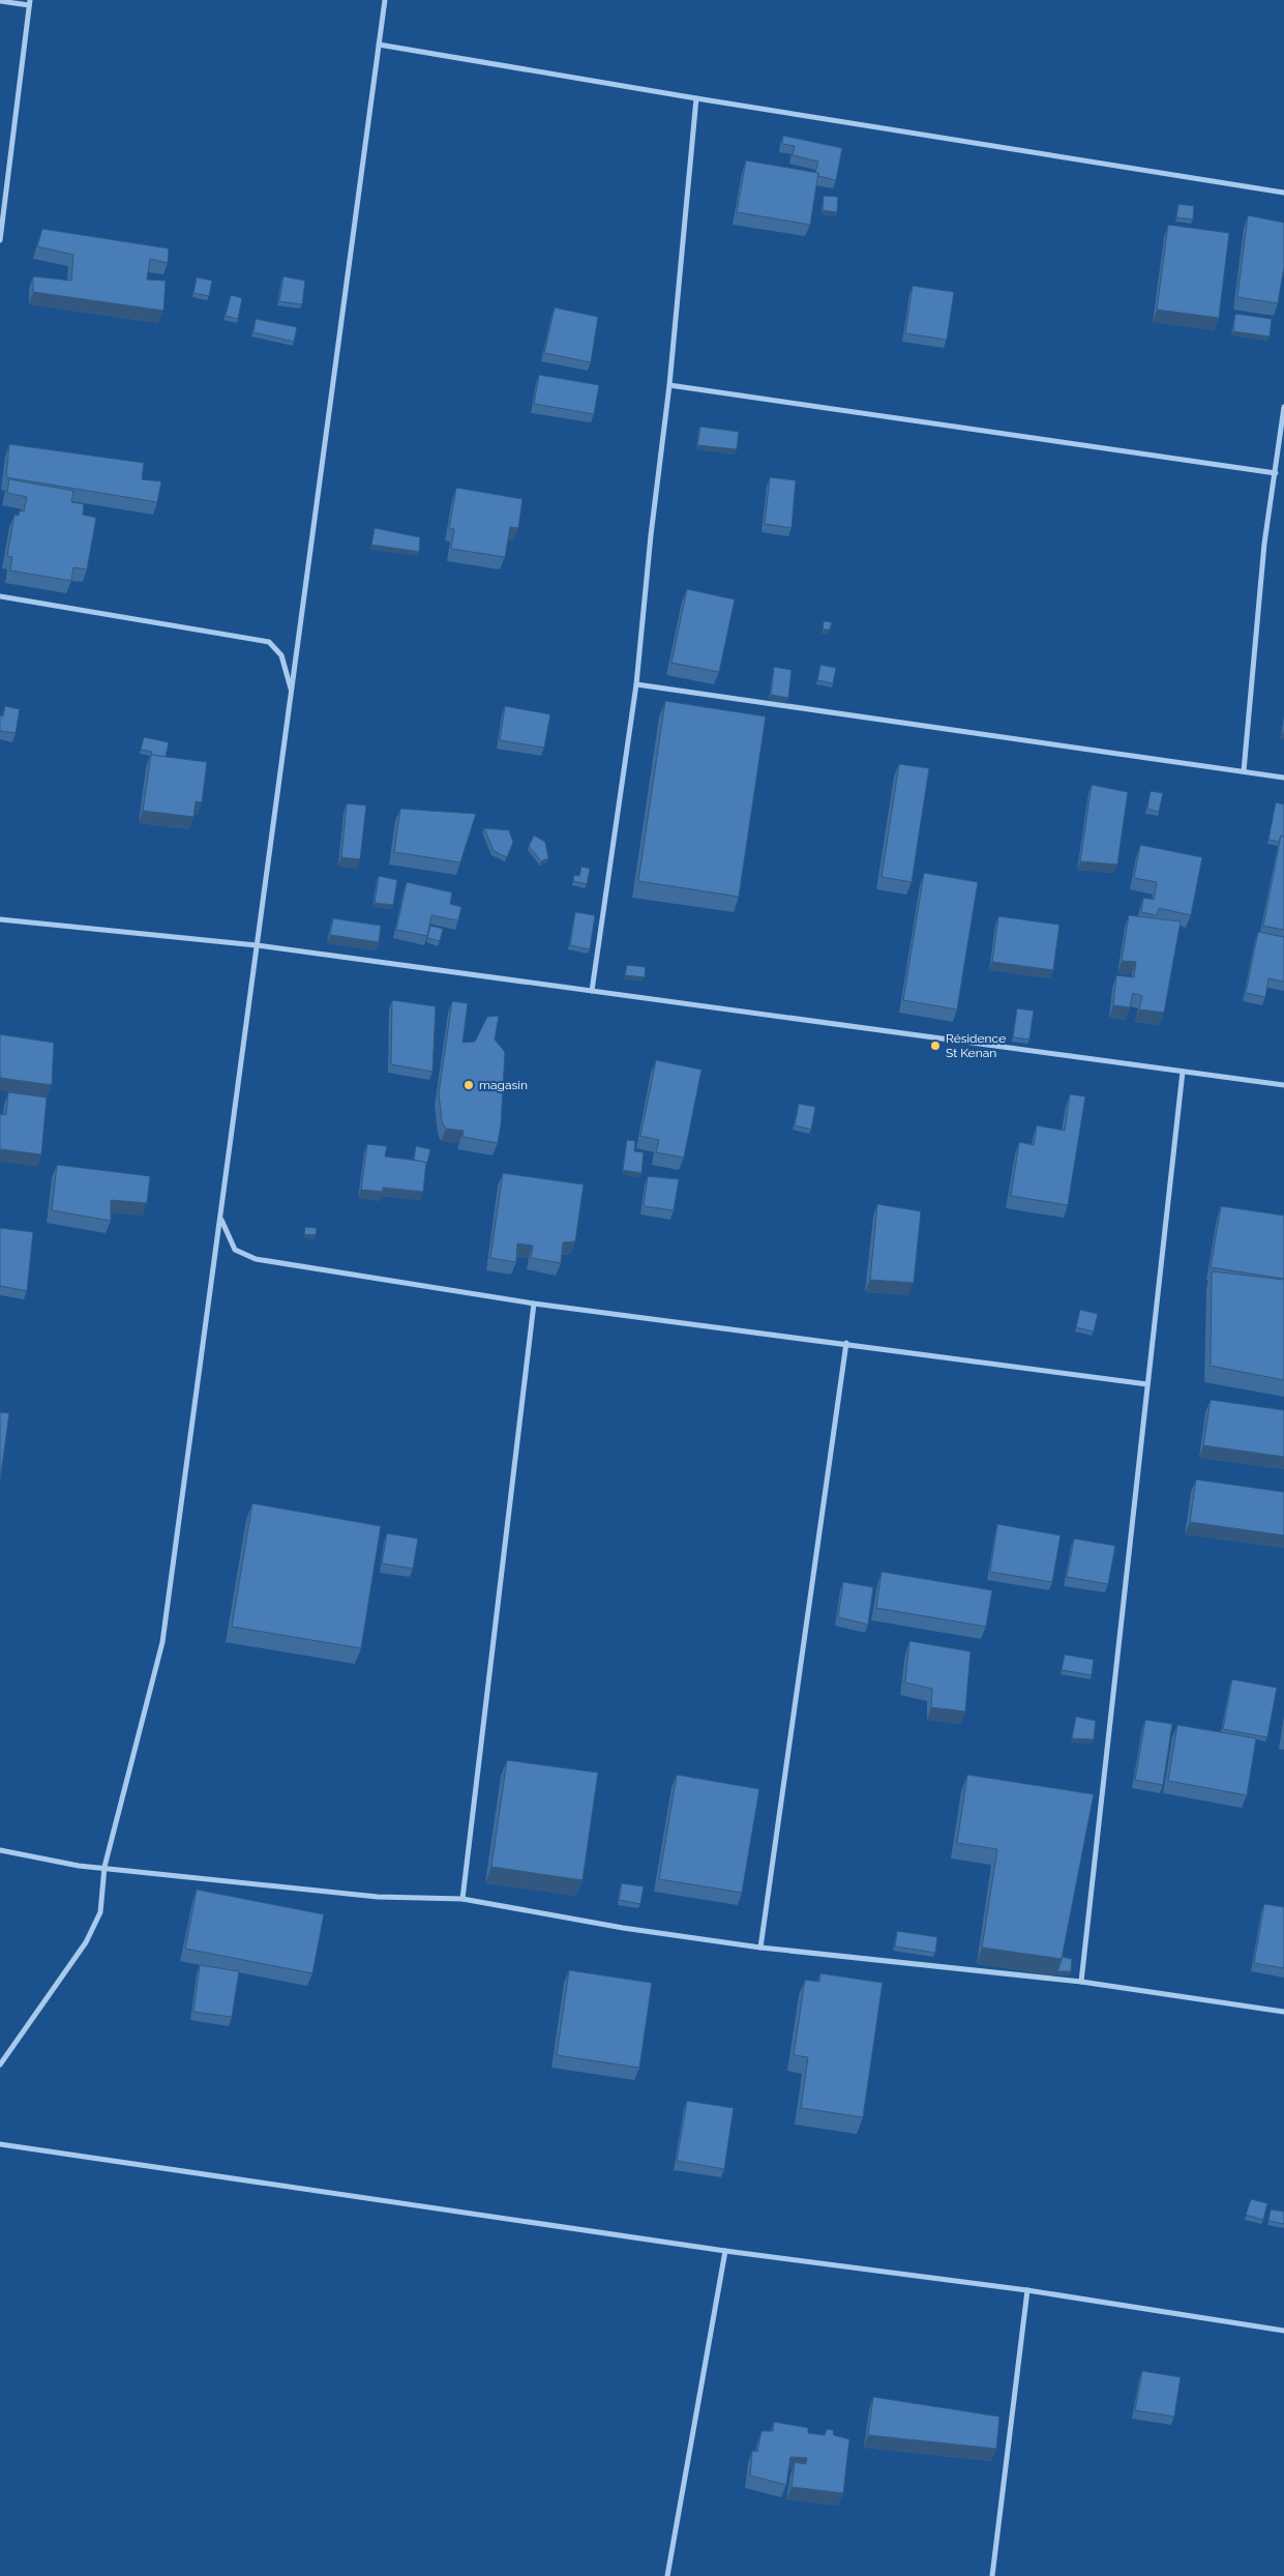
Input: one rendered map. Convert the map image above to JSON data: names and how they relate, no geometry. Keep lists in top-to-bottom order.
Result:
{
  "places": ["Résidence St Kenan", "magasin"]
}
